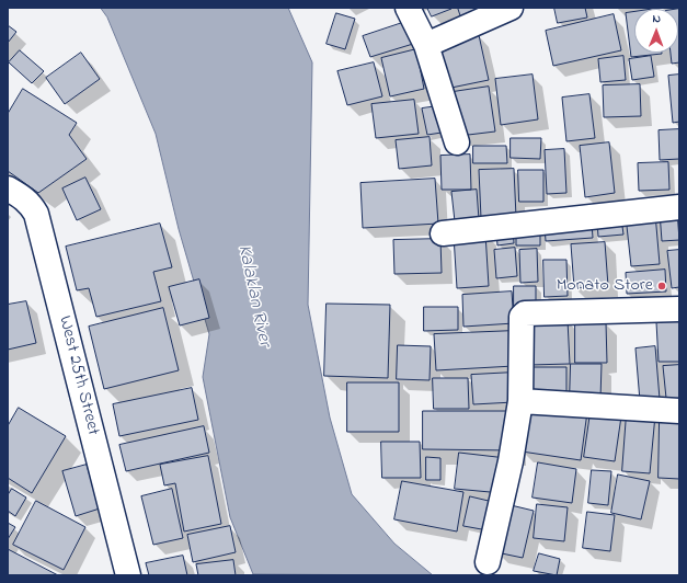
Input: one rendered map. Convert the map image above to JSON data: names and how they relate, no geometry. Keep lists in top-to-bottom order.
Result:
{
  "streets": {
    "street": ["West 25th Street"]
  },
  "water": ["Kalaklan River"],
  "places": ["Monato Store"],
  "north": "top"
}
